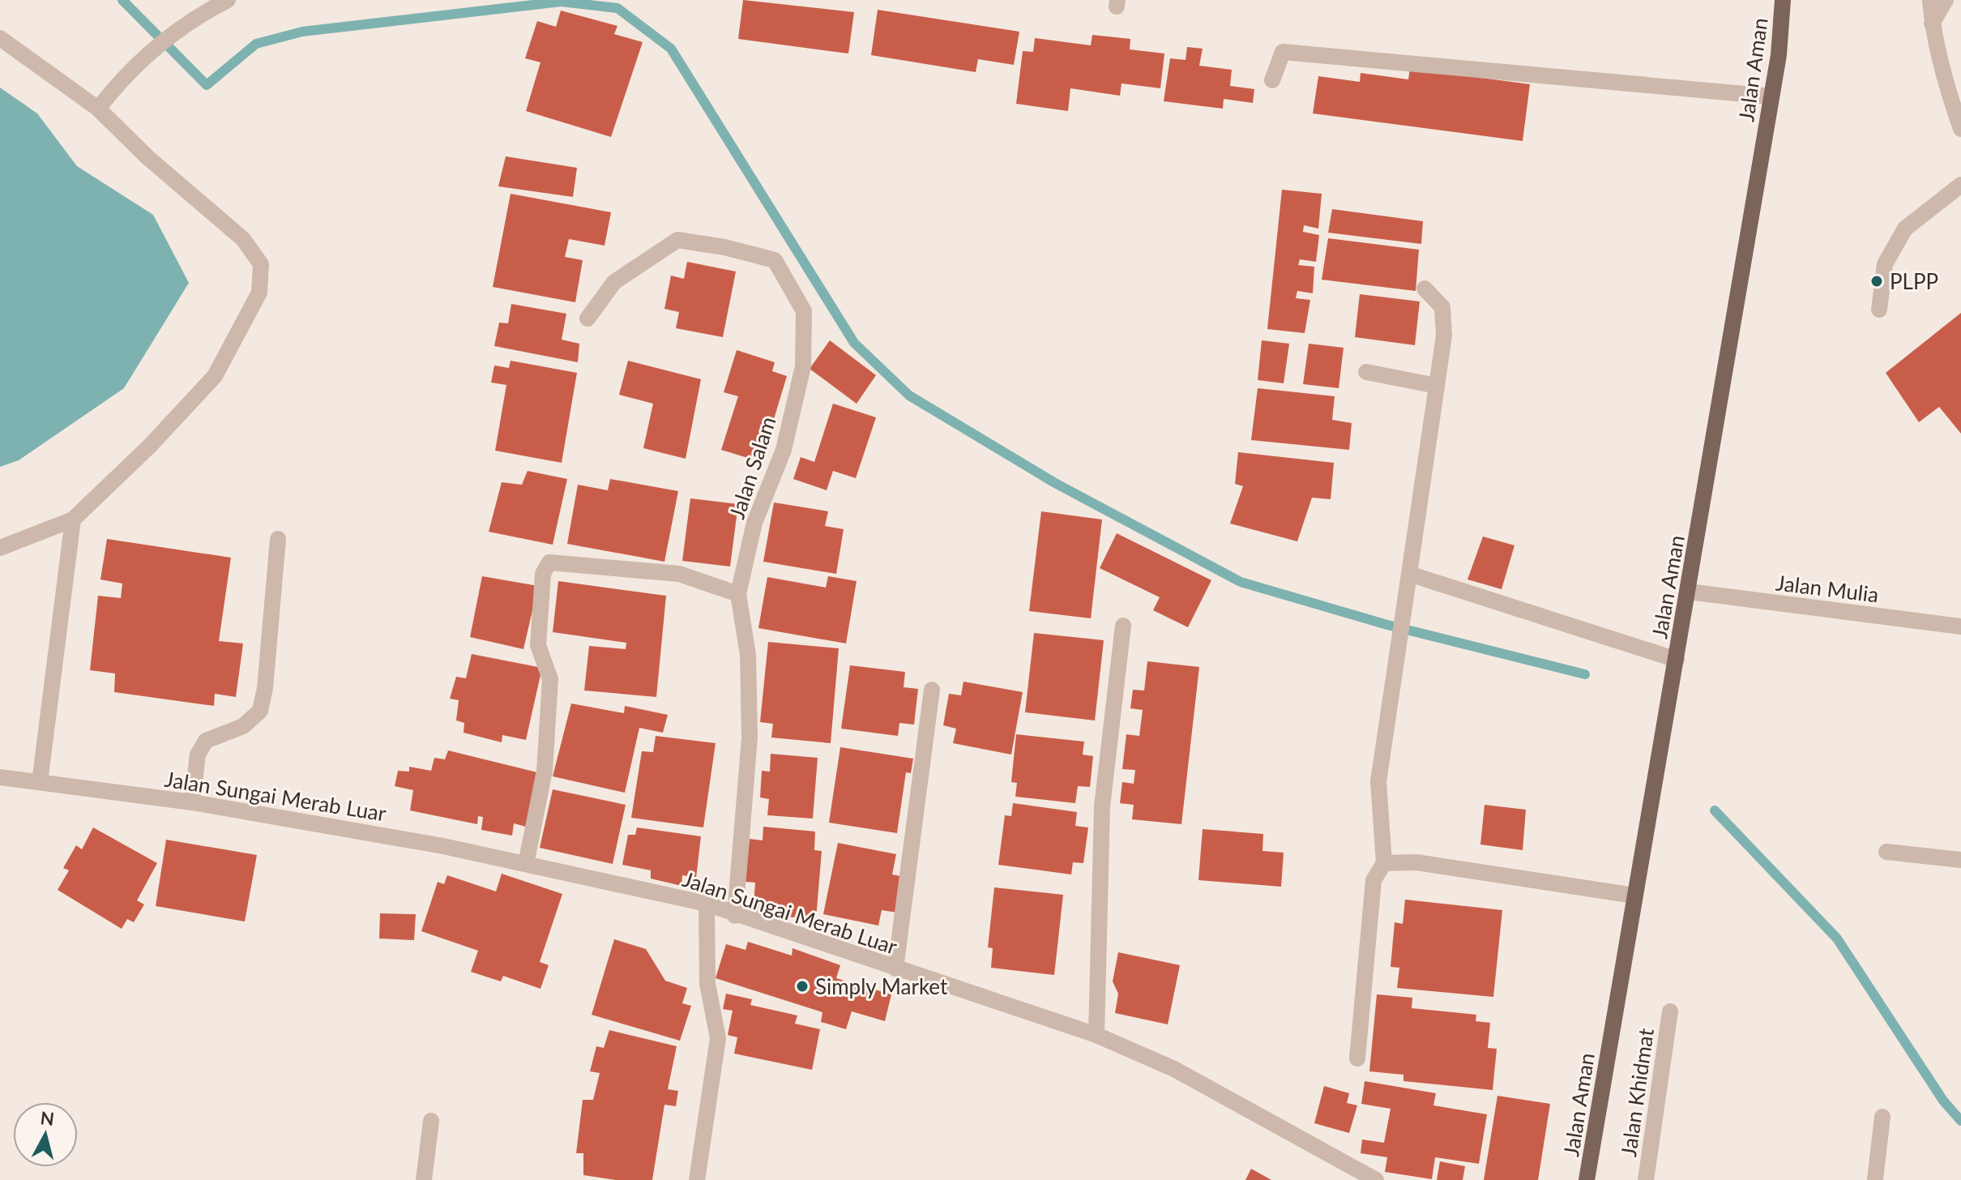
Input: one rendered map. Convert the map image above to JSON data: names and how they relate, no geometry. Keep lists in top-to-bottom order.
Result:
{
  "streets": {
    "main road": ["Jalan Aman"],
    "street": [
      "Jalan Salam",
      "Jalan Mulia",
      "Jalan Sungai Merab Luar",
      "Jalan Khidmat"
    ]
  },
  "crossings": [
    ["Jalan Aman", "Jalan Mulia"],
    ["Jalan Salam", "Jalan Sungai Merab Luar"]
  ],
  "places": ["PLPP", "Simply Market"],
  "north": "top"
}
